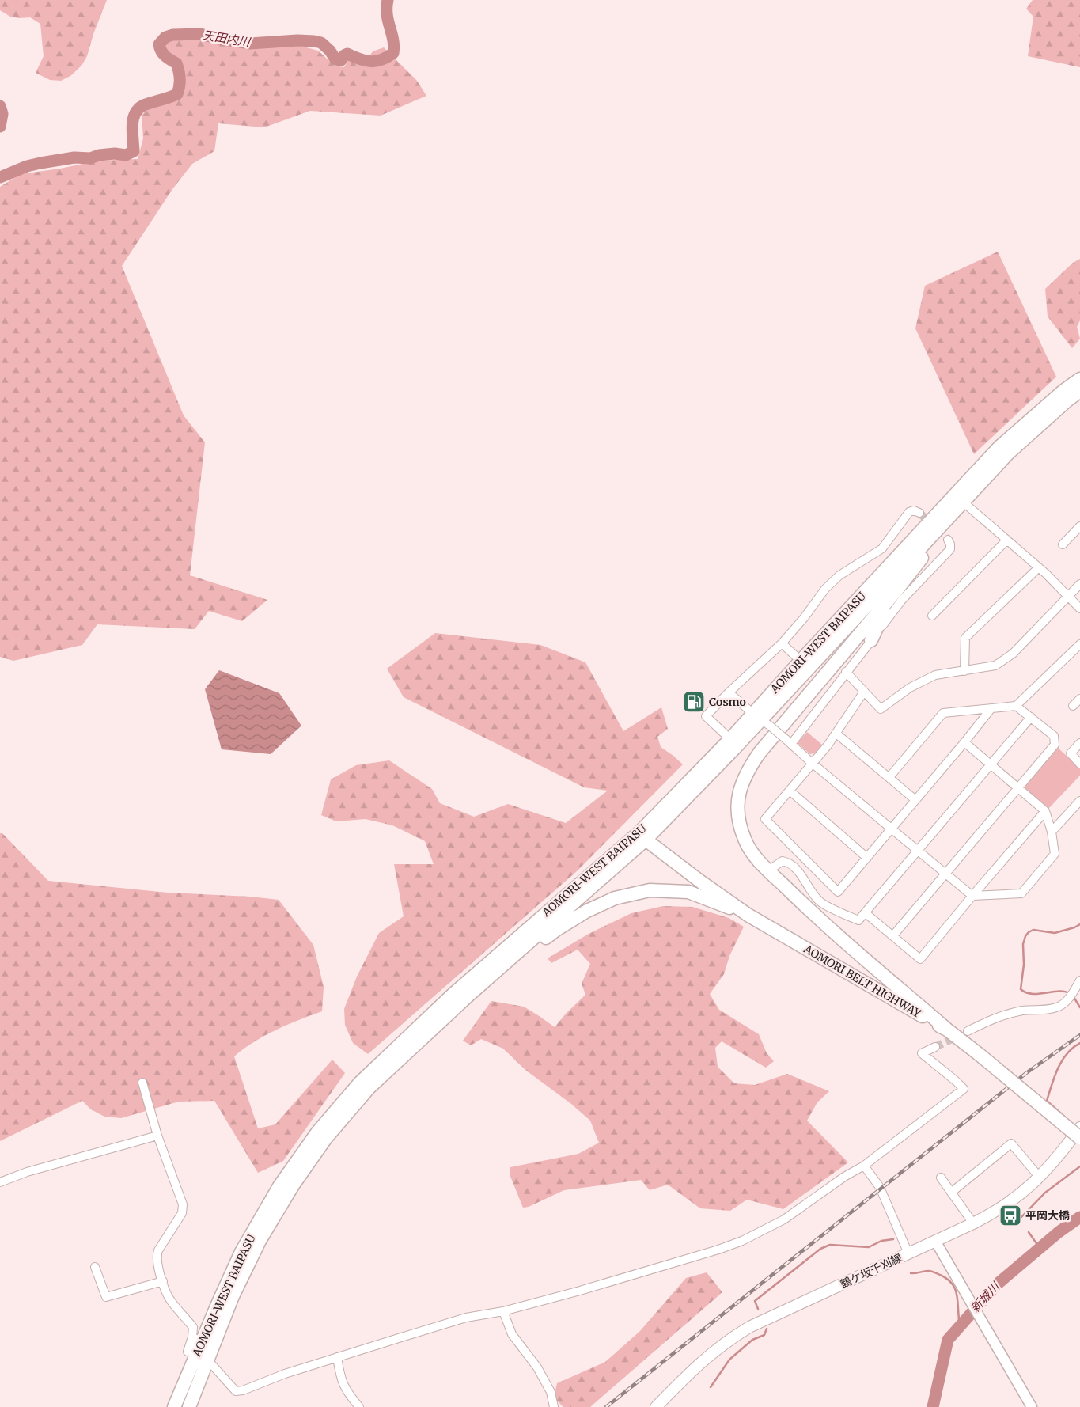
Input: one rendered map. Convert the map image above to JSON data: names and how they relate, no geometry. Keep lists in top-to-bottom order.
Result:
{
  "streets": {
    "highway": ["AOMORI-WEST BAIPASU", "AOMORI BELT HIGHWAY"],
    "main road": ["鶴ケ坂千刈線"]
  },
  "crossings": [
    ["AOMORI-WEST BAIPASU", "AOMORI BELT HIGHWAY"]
  ],
  "water": ["天田内川", "新城川"],
  "places": {
    "fuel station": ["Cosmo"],
    "bus stop": ["平岡大橋"]
  }
}
